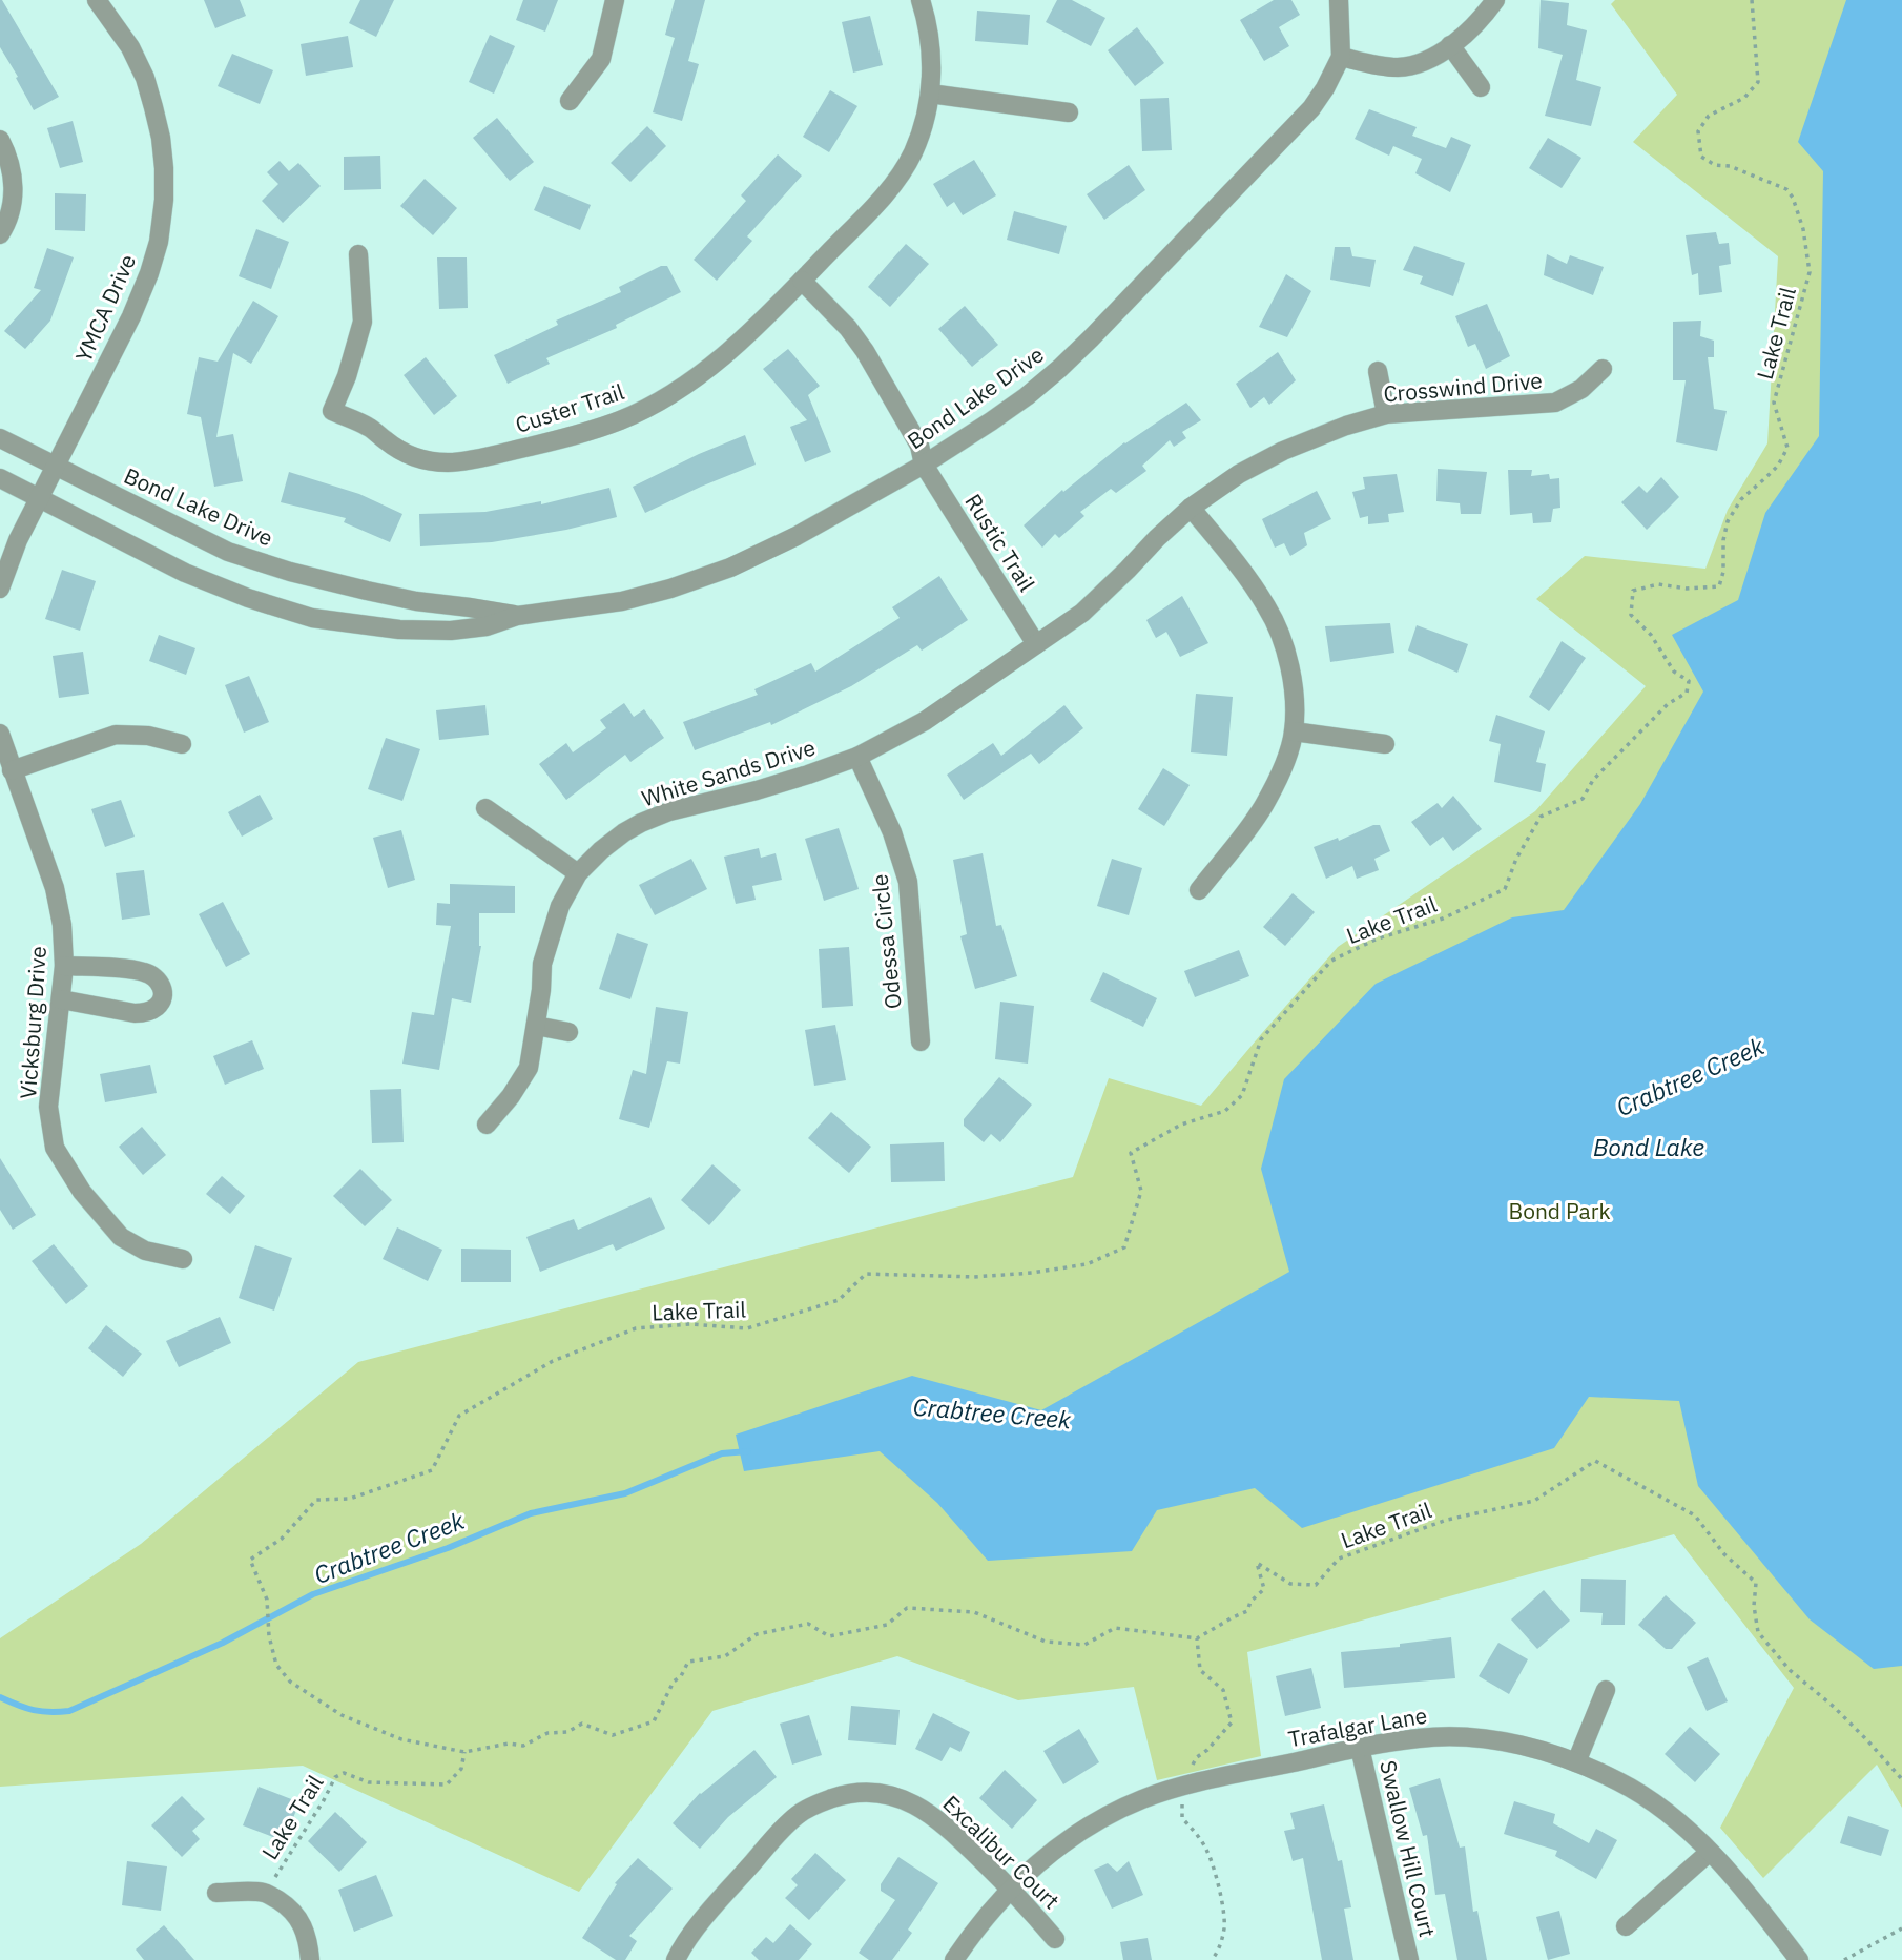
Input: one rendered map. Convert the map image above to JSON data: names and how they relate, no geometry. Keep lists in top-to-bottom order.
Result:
{
  "streets": {
    "street": [
      "YMCA Drive",
      "Crosswind Drive",
      "Bond Lake Drive",
      "Custer Trail",
      "Rustic Trail",
      "White Sands Drive",
      "Odessa Circle",
      "Vicksburg Drive",
      "Trafalgar Lane",
      "Swallow Hill Court",
      "Excalibur Court"
    ],
    "path": ["Lake Trail"]
  },
  "crossings": [
    ["YMCA Drive", "Bond Lake Drive"],
    ["Crosswind Drive", "Rustic Trail"],
    ["Crosswind Drive", "White Sands Drive"],
    ["Bond Lake Drive", "Rustic Trail"],
    ["Custer Trail", "Rustic Trail"],
    ["Rustic Trail", "White Sands Drive"],
    ["White Sands Drive", "Odessa Circle"],
    ["Trafalgar Lane", "Swallow Hill Court"],
    ["Trafalgar Lane", "Excalibur Court"]
  ],
  "water": ["Crabtree Creek", "Bond Lake"],
  "parks": ["Bond Park"]
}
